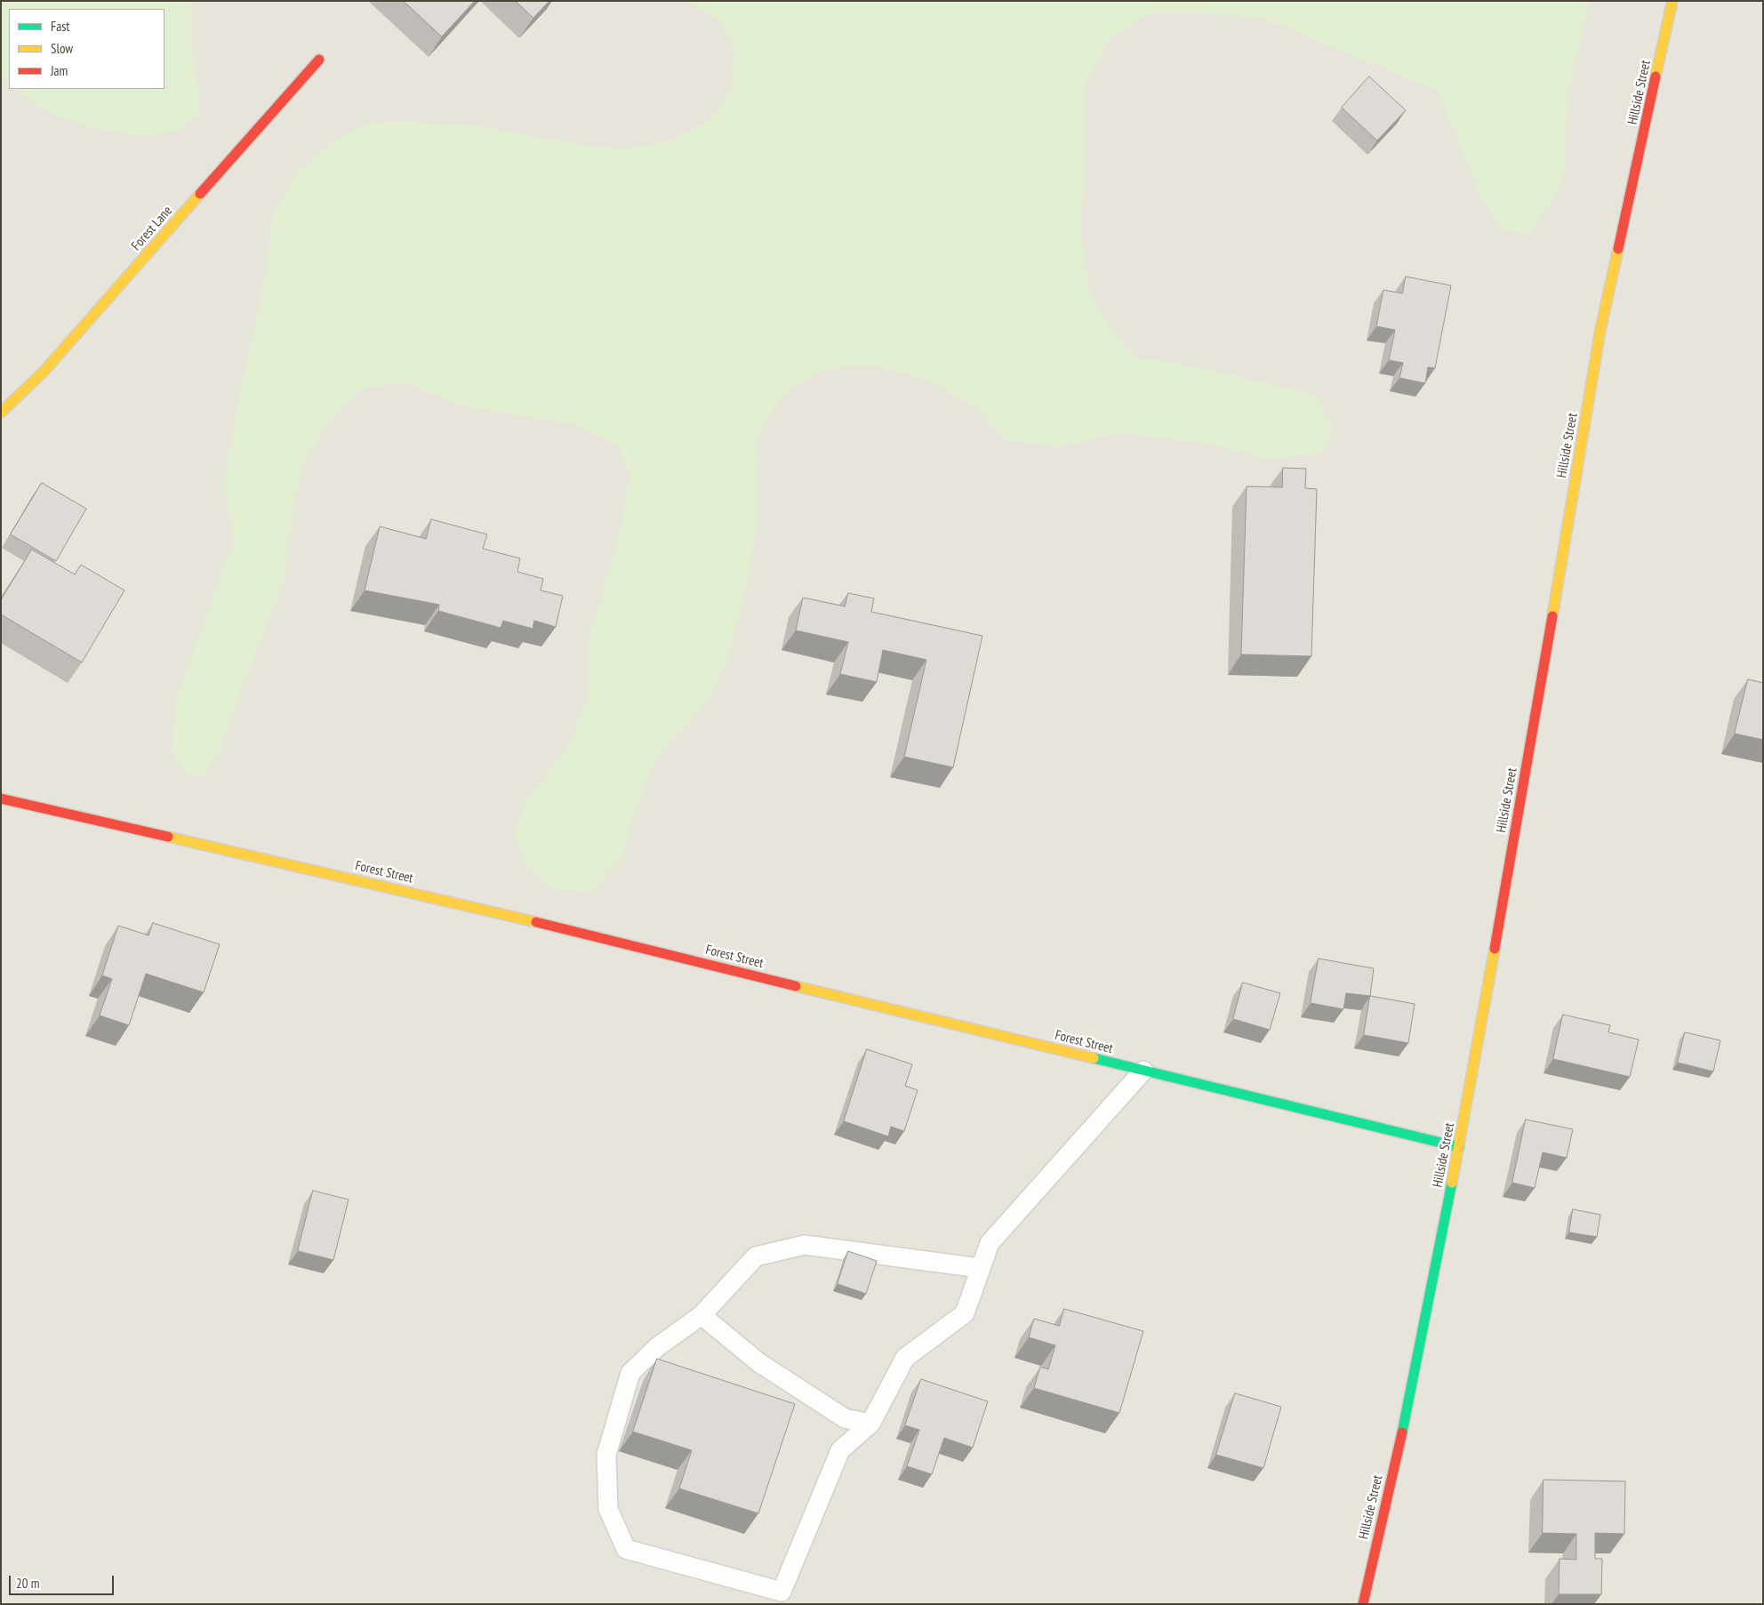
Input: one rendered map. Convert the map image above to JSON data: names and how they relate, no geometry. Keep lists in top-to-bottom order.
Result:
{
  "streets": {
    "street": ["Hillside Street", "Forest Lane", "Forest Street"]
  },
  "crossings": [
    ["Hillside Street", "Forest Street"]
  ],
  "legend": ["Fast", "Slow", "Jam"],
  "scale_bar": "20 m"
}
